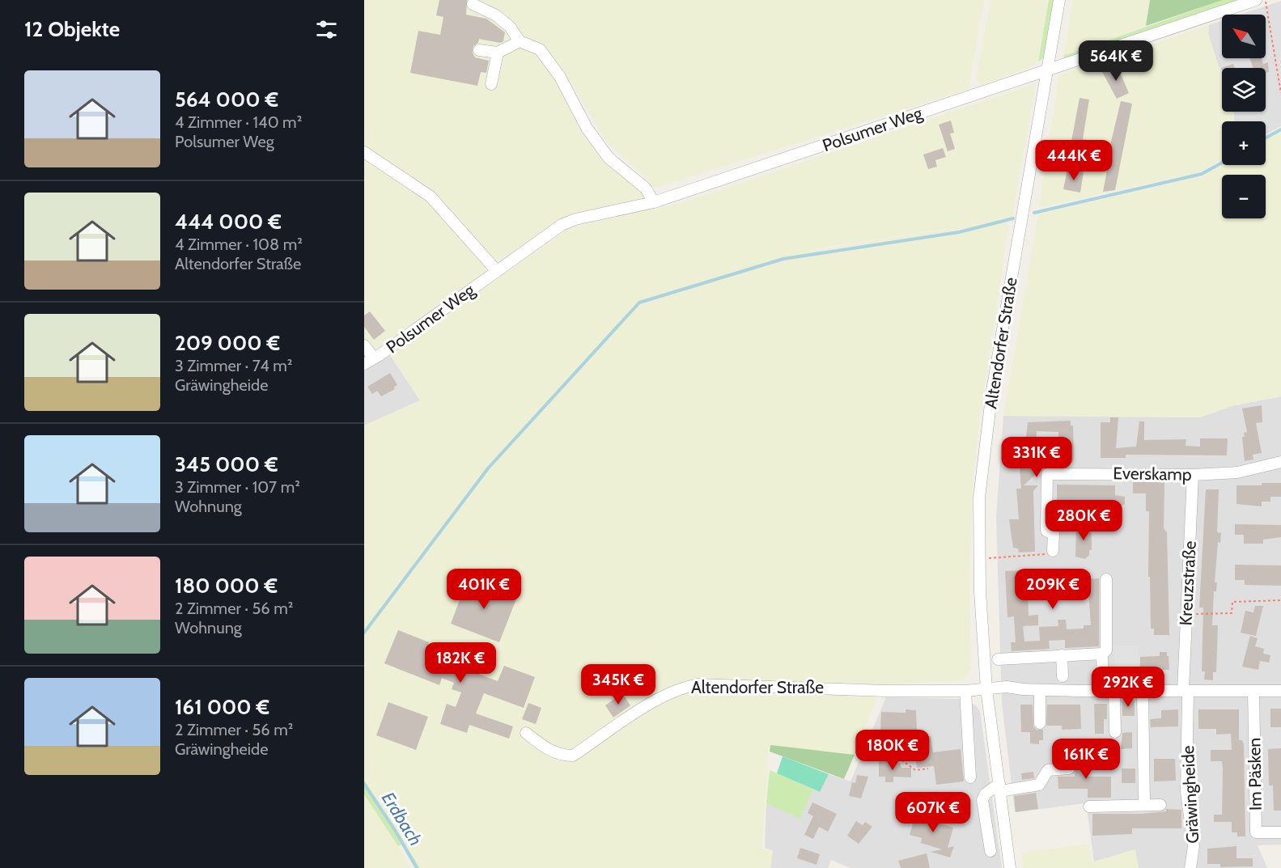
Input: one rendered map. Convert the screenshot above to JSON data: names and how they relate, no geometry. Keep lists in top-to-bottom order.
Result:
{
  "streets": {
    "street": [
      "Polsumer Weg",
      "Altendorfer Straße",
      "Everskamp",
      "Kreuzstraße",
      "Im Päsken",
      "Gräwingheide"
    ]
  },
  "crossings": [
    ["Polsumer Weg", "Altendorfer Straße"],
    ["Everskamp", "Kreuzstraße"],
    ["Kreuzstraße", "Gräwingheide"]
  ],
  "water": ["Erdbach"],
  "north": "top left",
  "page": {
    "heading": "12 Objekte",
    "map_buttons": ["+", "−"],
    "price": [
      "564K €",
      "444K €",
      "331K €",
      "280K €",
      "401K €",
      "209K €",
      "182K €",
      "345K €",
      "292K €",
      "180K €",
      "161K €",
      "607K €"
    ],
    "list": [
      {
        "name": "564 000 €",
        "note": "4 Zimmer · 140 m² · Polsumer Weg"
      },
      {
        "name": "444 000 €",
        "note": "4 Zimmer · 108 m² · Altendorfer Straße"
      },
      {
        "name": "209 000 €",
        "note": "3 Zimmer · 74 m² · Gräwingheide"
      },
      {
        "name": "345 000 €",
        "note": "3 Zimmer · 107 m² · Wohnung"
      },
      {
        "name": "180 000 €",
        "note": "2 Zimmer · 56 m² · Wohnung"
      },
      {
        "name": "161 000 €",
        "note": "2 Zimmer · 56 m² · Gräwingheide"
      }
    ]
  }
}
